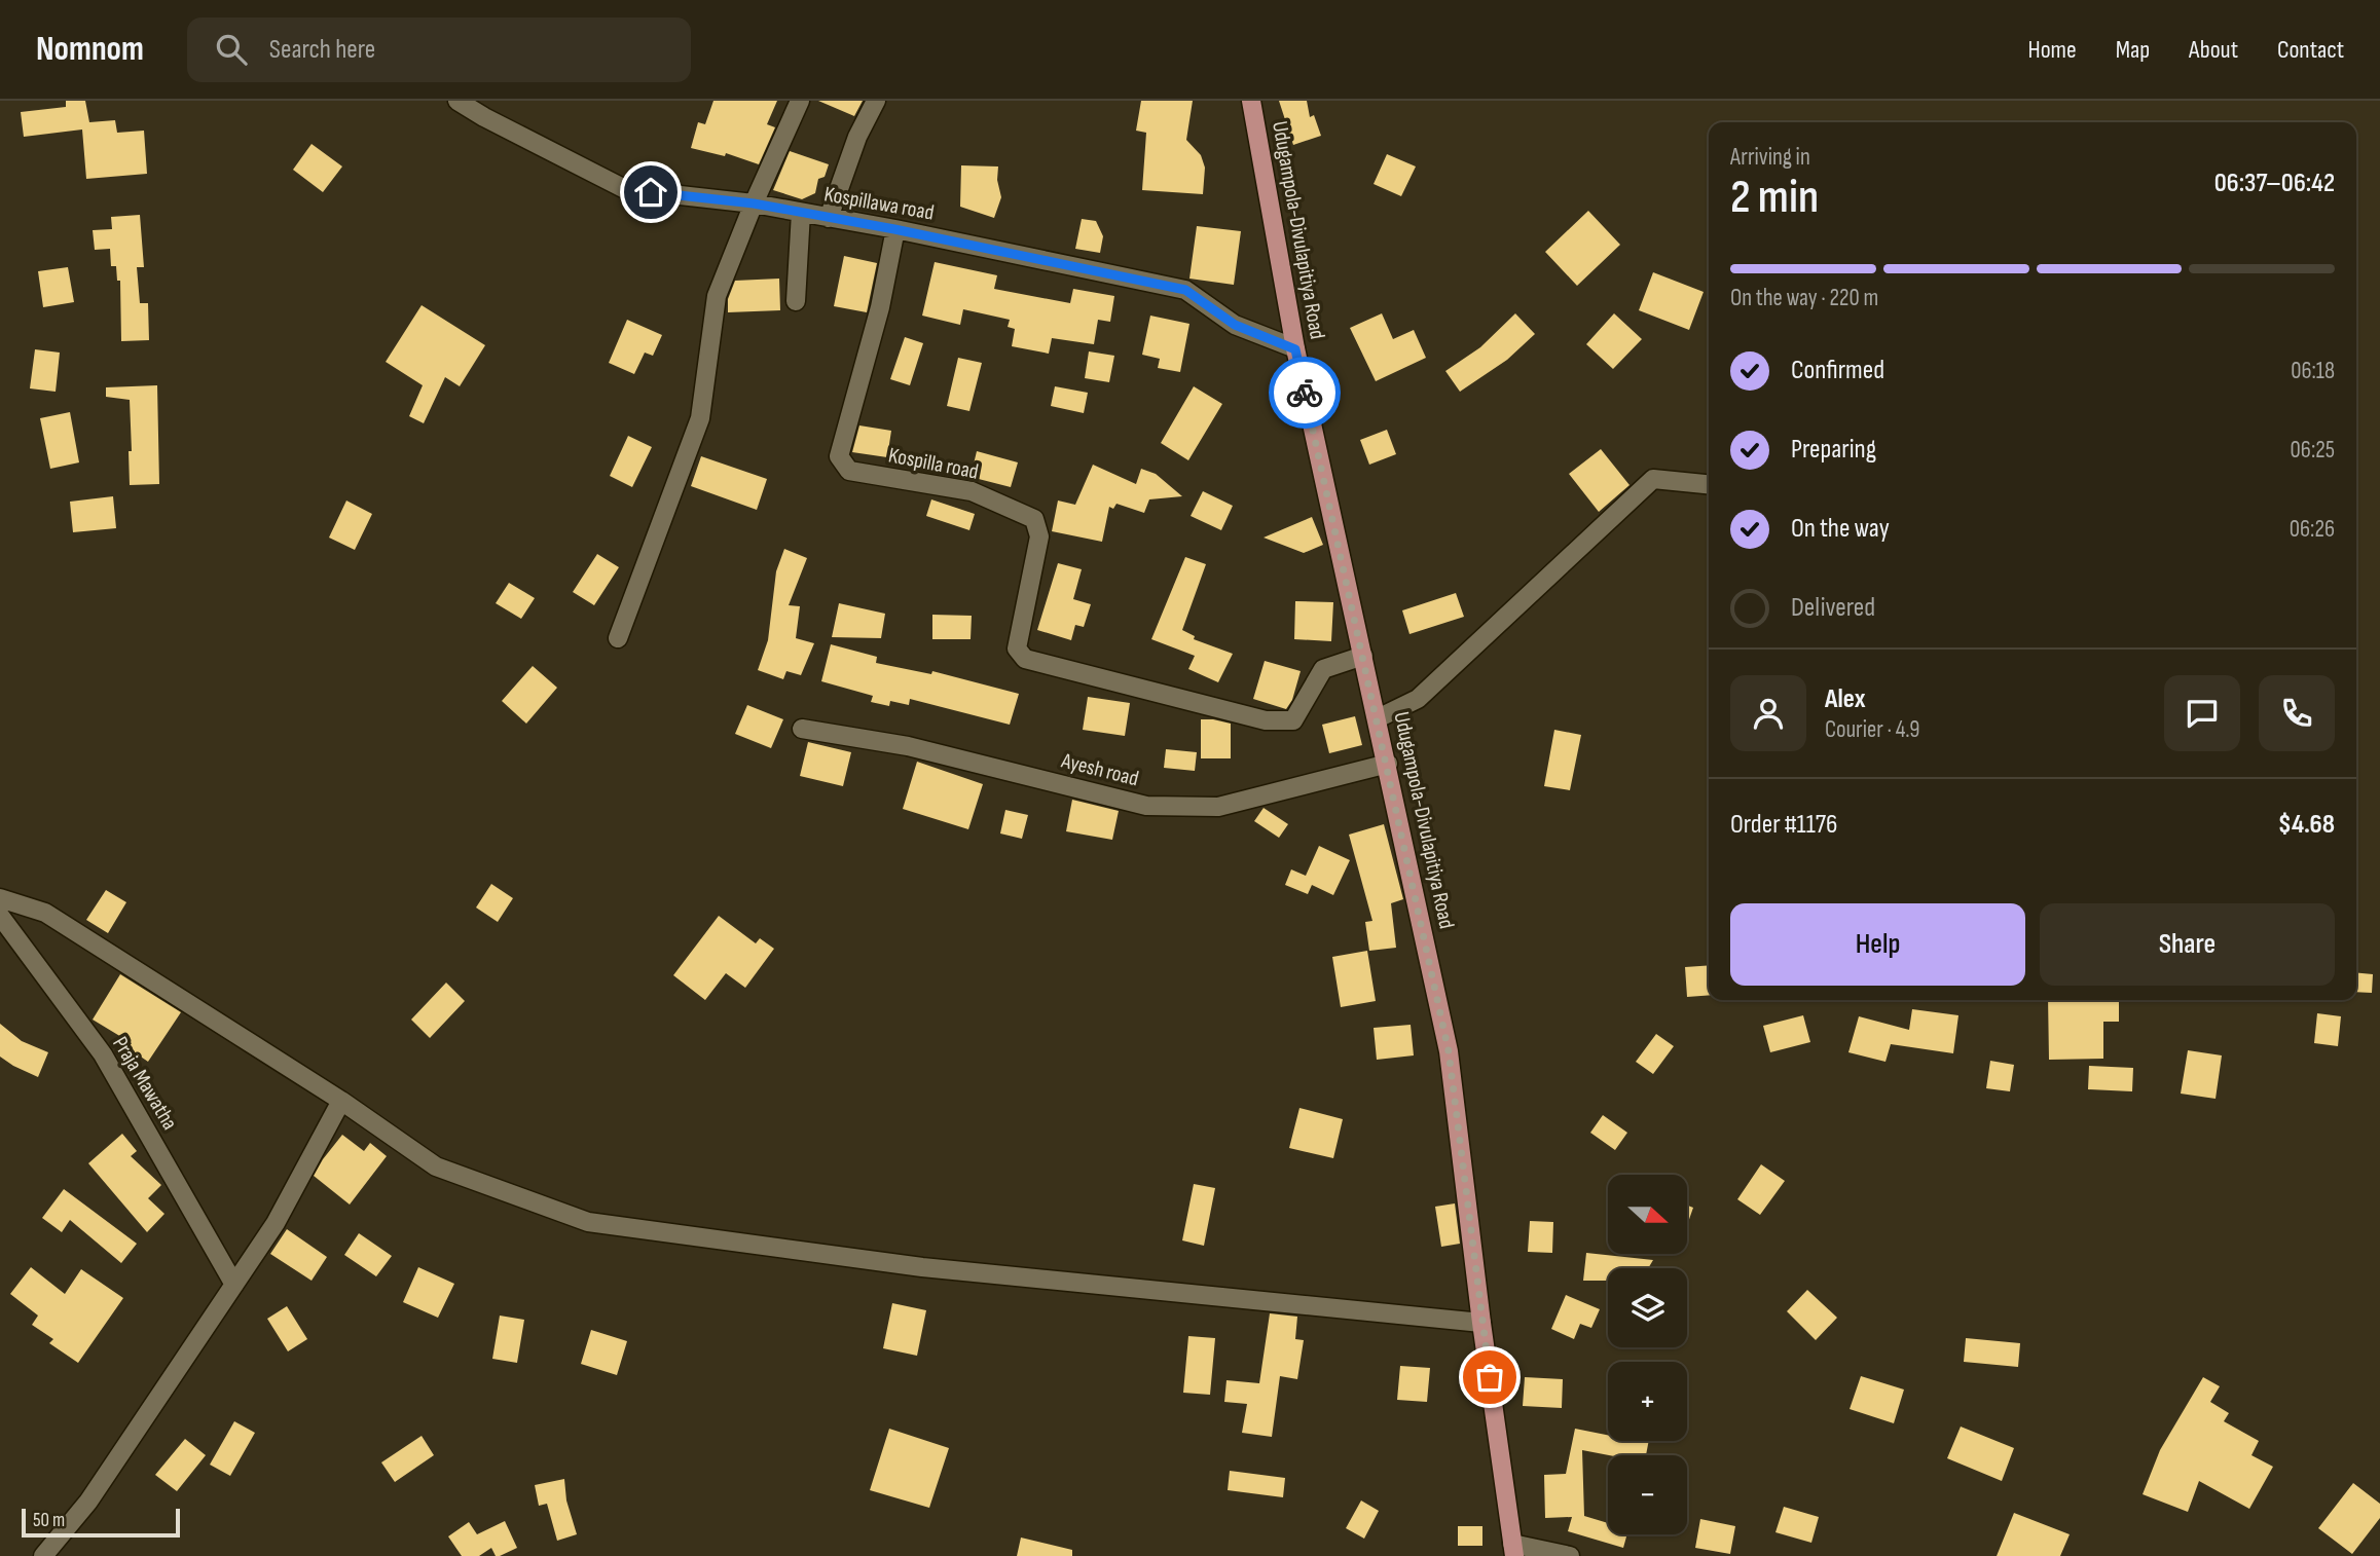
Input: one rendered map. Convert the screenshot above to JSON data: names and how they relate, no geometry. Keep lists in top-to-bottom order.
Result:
{
  "streets": {
    "main road": ["Udugampola-Divulapitiya Road"],
    "street": [
      "Kospillawa road",
      "Kospilla road",
      "Ayesh road",
      "Praja Mawatha"
    ]
  },
  "crossings": [
    ["Kospillawa road", "Udugampola-Divulapitiya Road"],
    ["Kospillawa road", "Kospilla road"],
    ["Udugampola-Divulapitiya Road", "Kospilla road"],
    ["Udugampola-Divulapitiya Road", "Ayesh road"]
  ],
  "scale_bar": "50 m",
  "north": "right",
  "page": {
    "header": "Nomnom",
    "search": "Search here",
    "nav": [
      "Home",
      "Map",
      "About",
      "Contact"
    ],
    "heading": ["2 min", "Arriving in", "06:37–06:42"],
    "panel": [
      "Alex",
      "Courier · 4.9",
      "Order #1176",
      "$4.68"
    ],
    "bar": "On the way · 220 m",
    "list": [
      ["Confirmed", "06:18"],
      ["Preparing", "06:25"],
      ["On the way", "06:26"],
      "Delivered"
    ],
    "buttons": ["Help", "Share"],
    "map_buttons": ["+", "−"],
    "scale": "50 m"
  }
}
